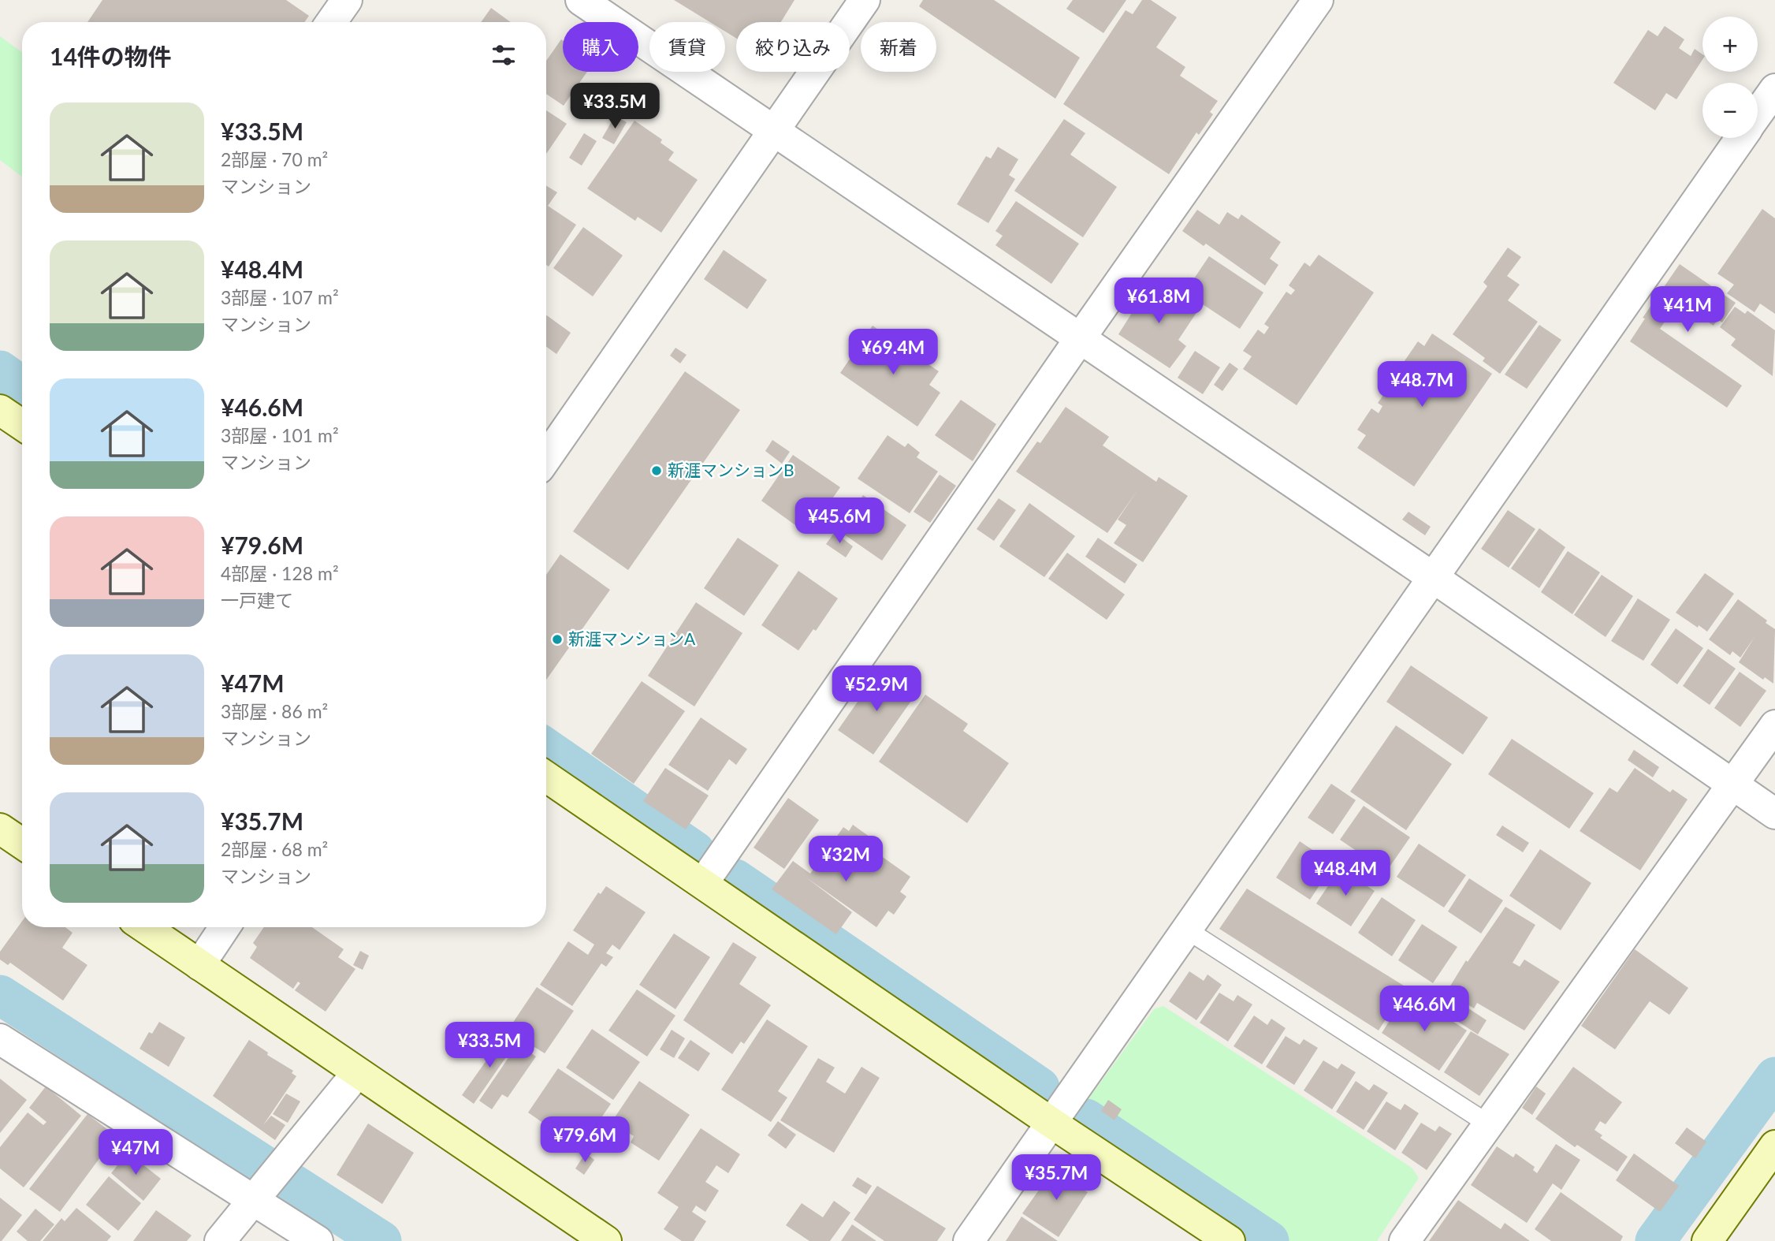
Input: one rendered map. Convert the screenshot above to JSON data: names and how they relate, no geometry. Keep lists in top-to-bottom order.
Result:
{
  "places": ["新涯マンションB", "新涯マンションA"],
  "page": {
    "map_buttons": ["+", "−"],
    "chip": [
      "購入",
      "賃貸",
      "絞り込み",
      "新着"
    ],
    "heading": "14件の物件",
    "price": [
      "¥33.5M",
      "¥61.8M",
      "¥41M",
      "¥69.4M",
      "¥48.7M",
      "¥45.6M",
      "¥52.9M",
      "¥32M",
      "¥48.4M",
      "¥46.6M",
      "¥33.5M",
      "¥79.6M",
      "¥47M",
      "¥35.7M"
    ],
    "list": [
      {
        "name": "¥33.5M",
        "note": "2部屋 · 70 m² · マンション"
      },
      {
        "name": "¥48.4M",
        "note": "3部屋 · 107 m² · マンション"
      },
      {
        "name": "¥46.6M",
        "note": "3部屋 · 101 m² · マンション"
      },
      {
        "name": "¥79.6M",
        "note": "4部屋 · 128 m² · 一戸建て"
      },
      {
        "name": "¥47M",
        "note": "3部屋 · 86 m² · マンション"
      },
      {
        "name": "¥35.7M",
        "note": "2部屋 · 68 m² · マンション"
      }
    ]
  }
}
